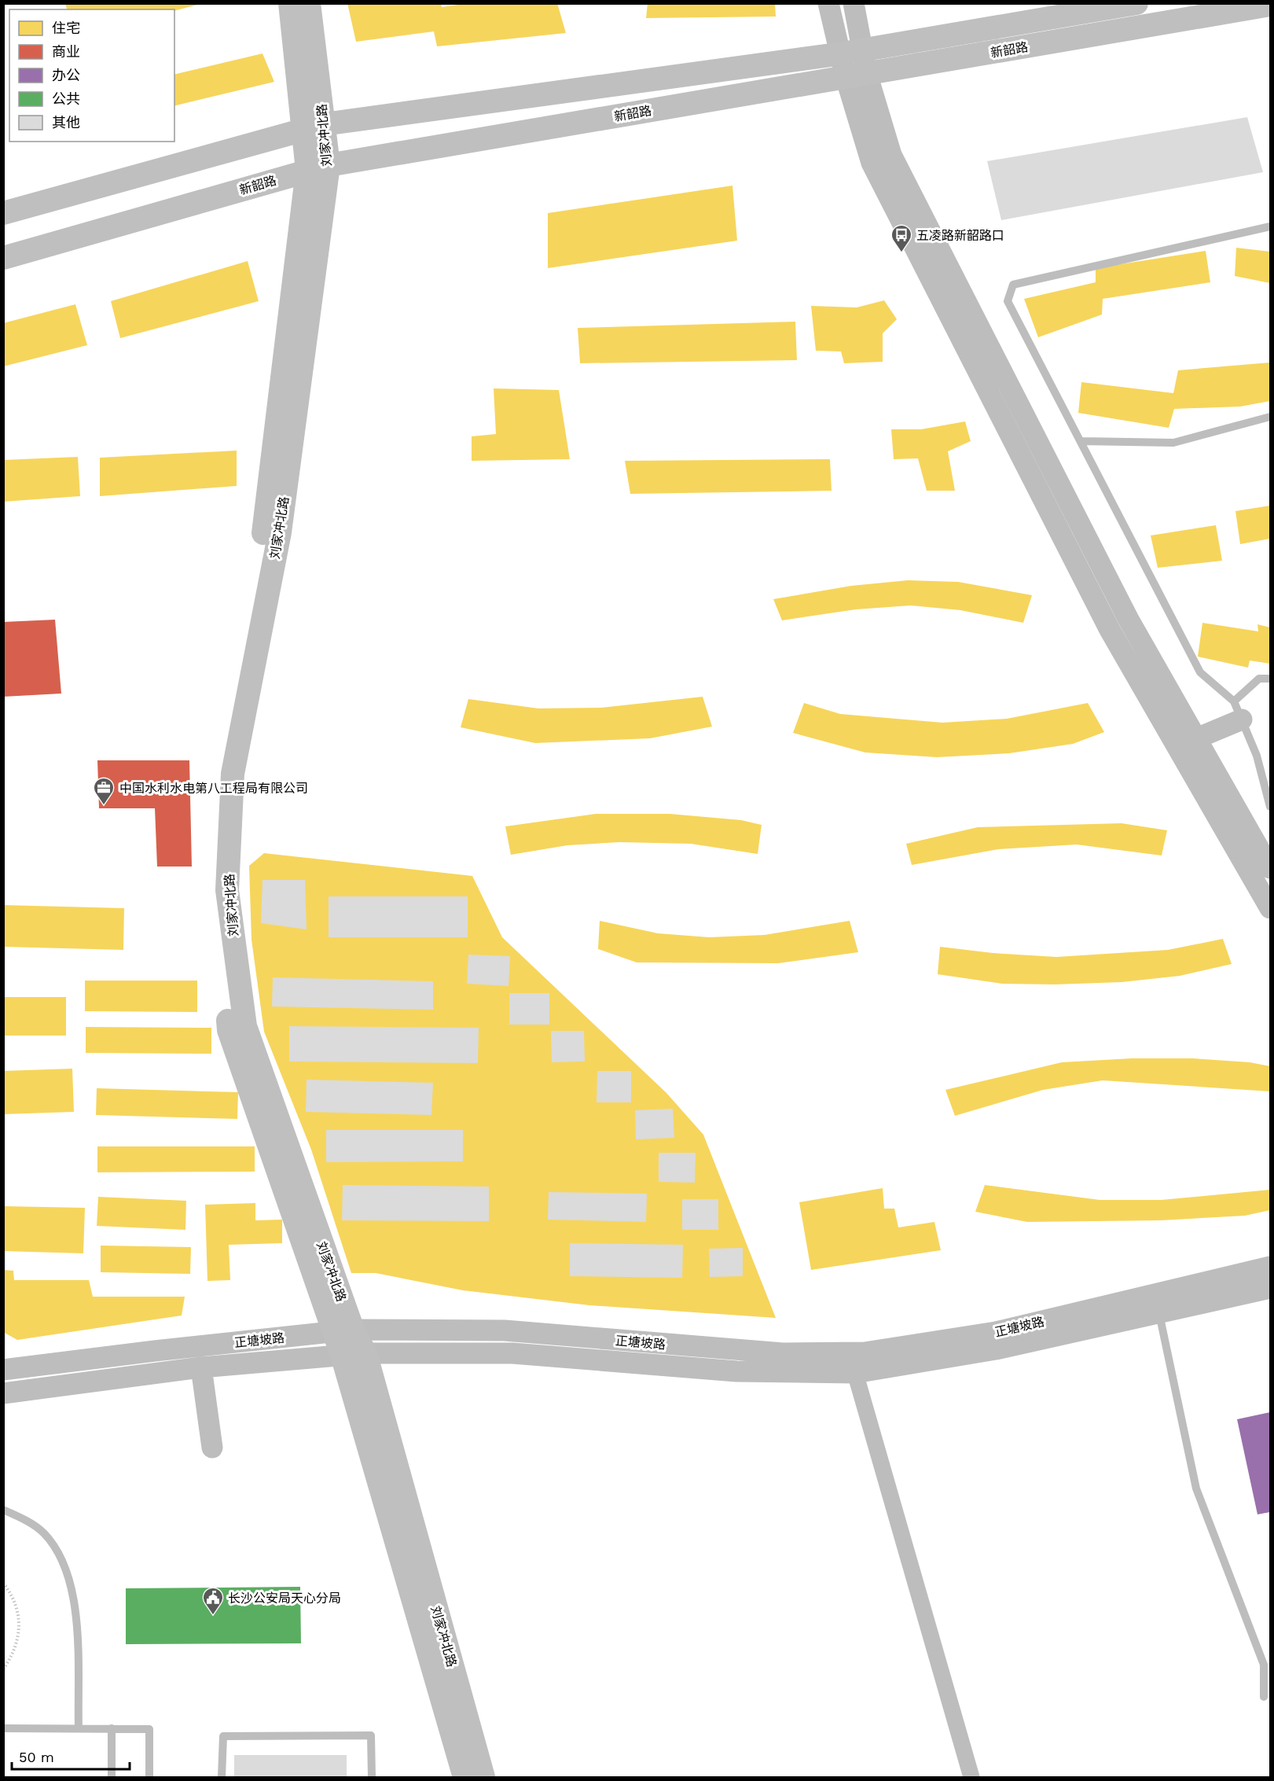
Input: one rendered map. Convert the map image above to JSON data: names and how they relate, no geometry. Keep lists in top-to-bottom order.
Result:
{
  "streets": {
    "main road": ["新韶路", "刘家冲北路"],
    "street": ["正塘坡路"]
  },
  "crossings": [
    ["新韶路", "刘家冲北路"],
    ["刘家冲北路", "正塘坡路"]
  ],
  "places": {
    "bus stop": ["五凌路新韶路口"],
    "office": ["中国水利水电第八工程局有限公司"],
    "public building": ["长沙公安局天心分局"]
  },
  "legend": [
    "住宅",
    "商业",
    "办公",
    "公共",
    "其他"
  ],
  "scale_bar": "50 m"
}
